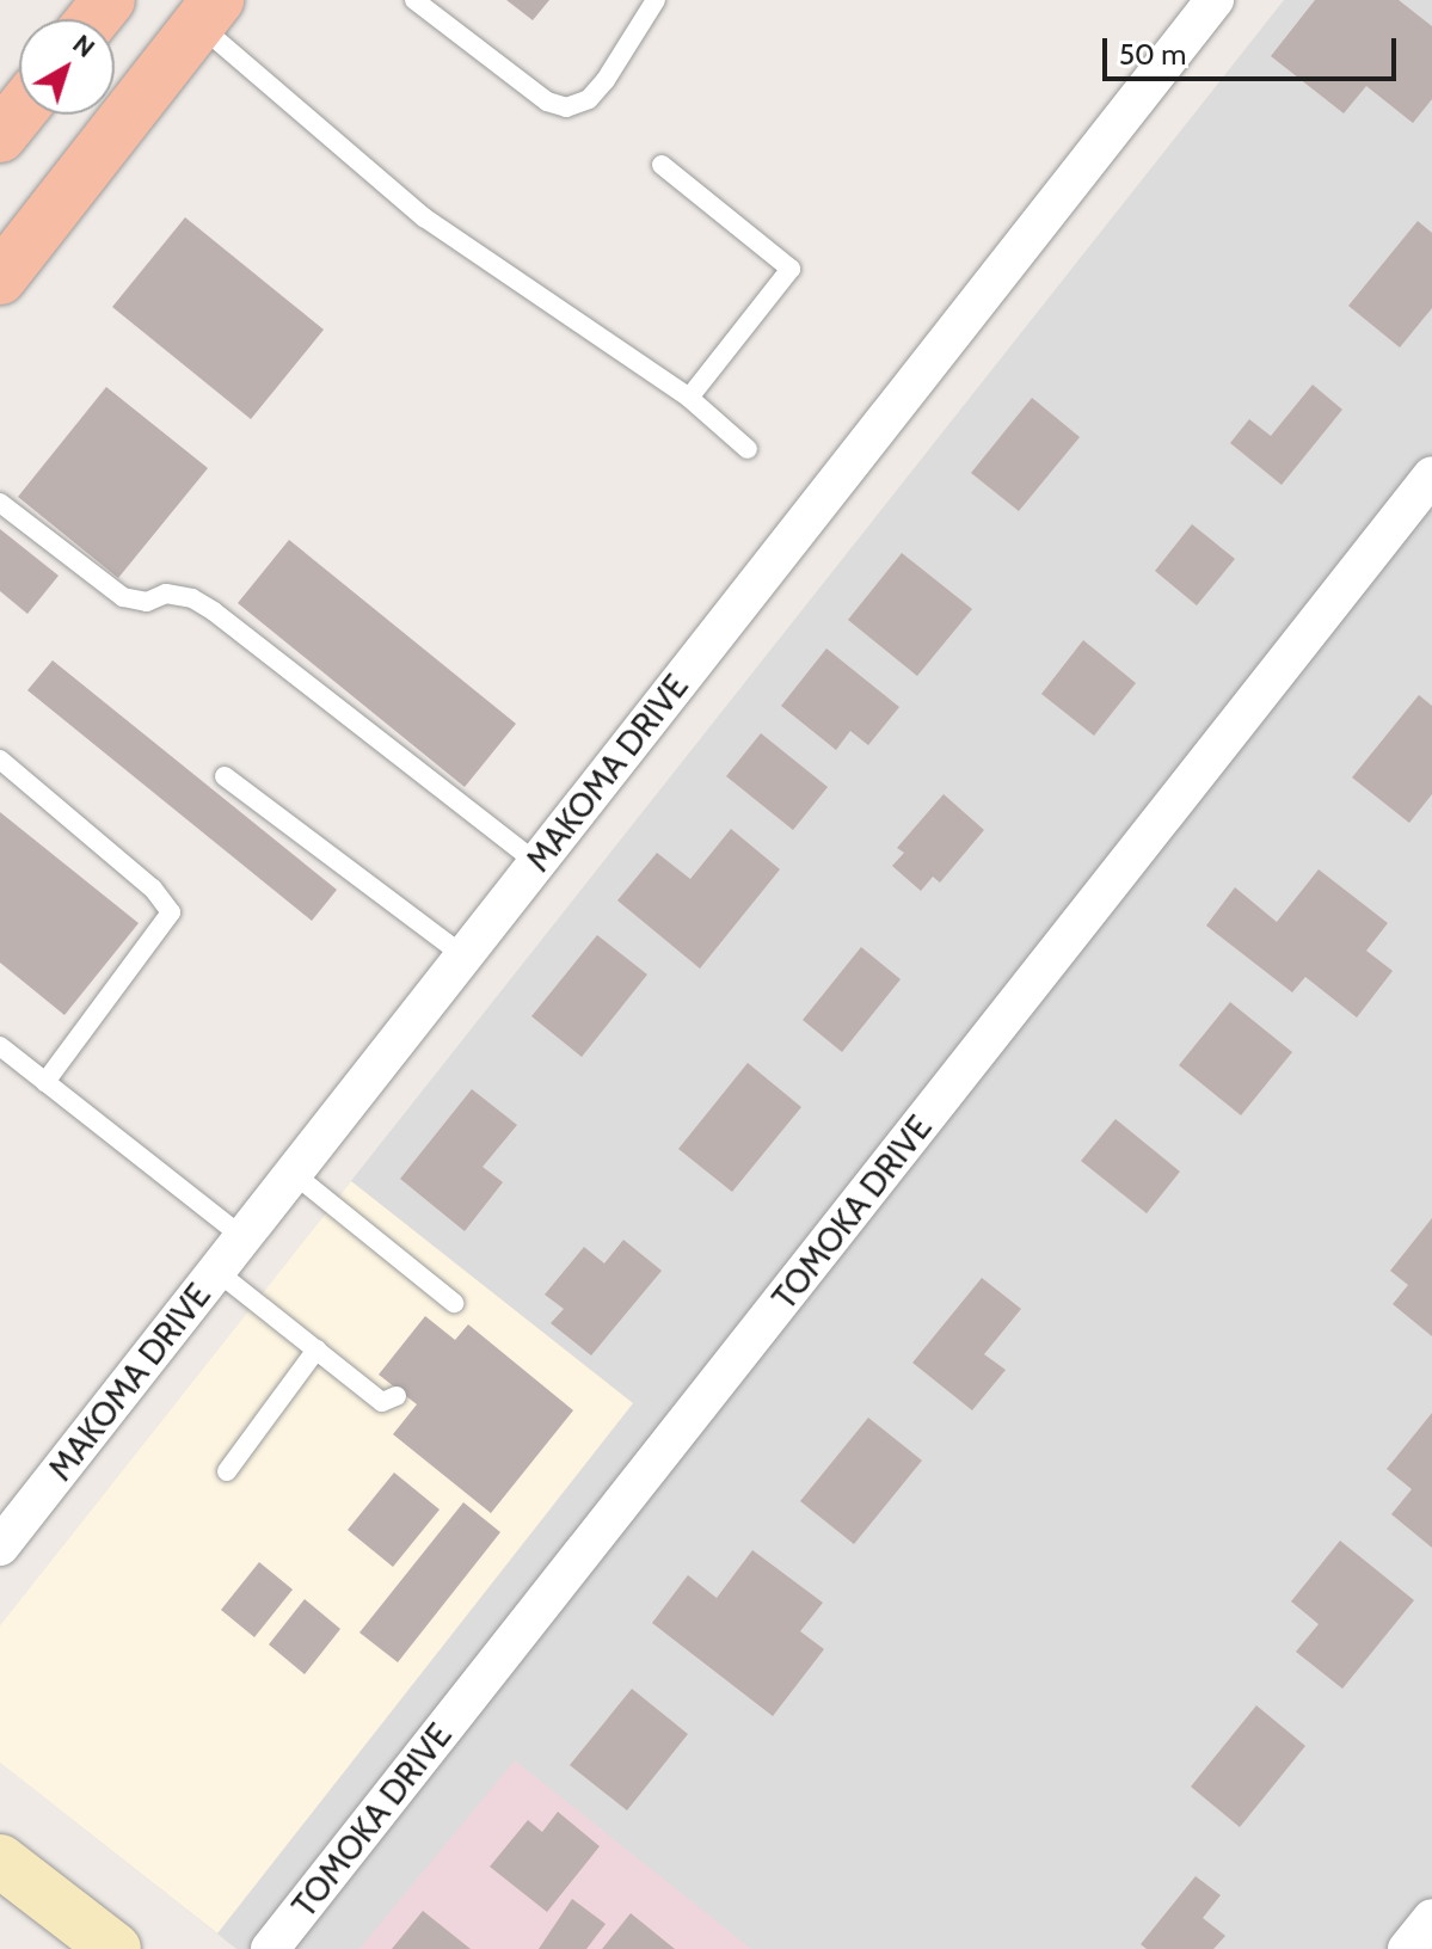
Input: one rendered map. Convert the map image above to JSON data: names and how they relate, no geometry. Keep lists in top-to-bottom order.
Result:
{
  "streets": {
    "street": ["MAKOMA DRIVE", "TOMOKA DRIVE"]
  },
  "scale_bar": "50 m",
  "north": "top right"
}
